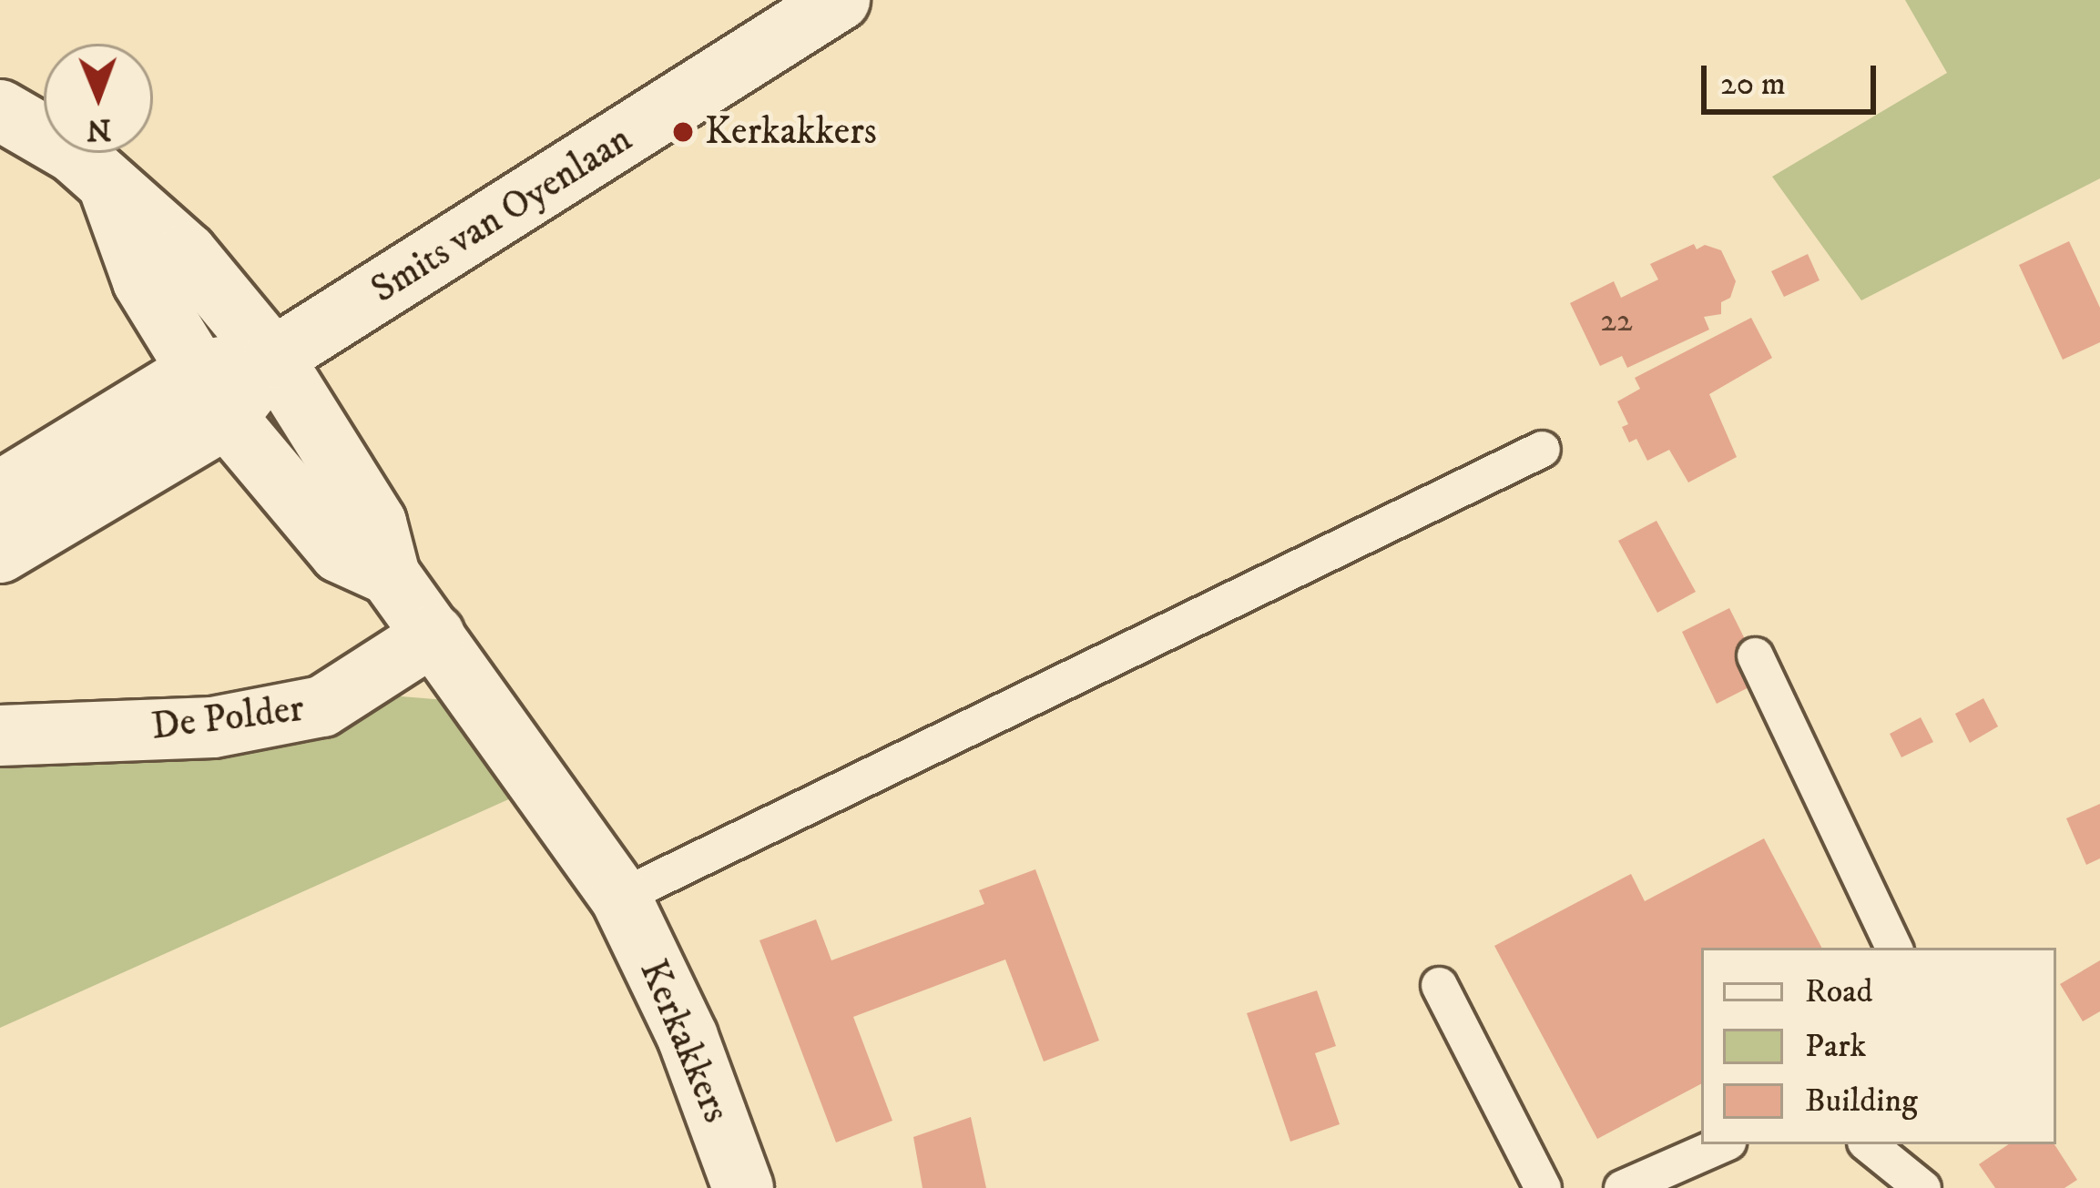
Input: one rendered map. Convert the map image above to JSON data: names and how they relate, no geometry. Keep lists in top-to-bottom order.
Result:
{
  "streets": {
    "street": ["Smits van Oyenlaan", "De Polder", "Kerkakkers"]
  },
  "crossings": [
    ["Smits van Oyenlaan", "Kerkakkers"],
    ["De Polder", "Kerkakkers"]
  ],
  "places": ["Kerkakkers"],
  "house_numbers": ["22"],
  "legend": ["Road", "Park", "Building"],
  "scale_bar": "20 m",
  "north": "bottom"
}
